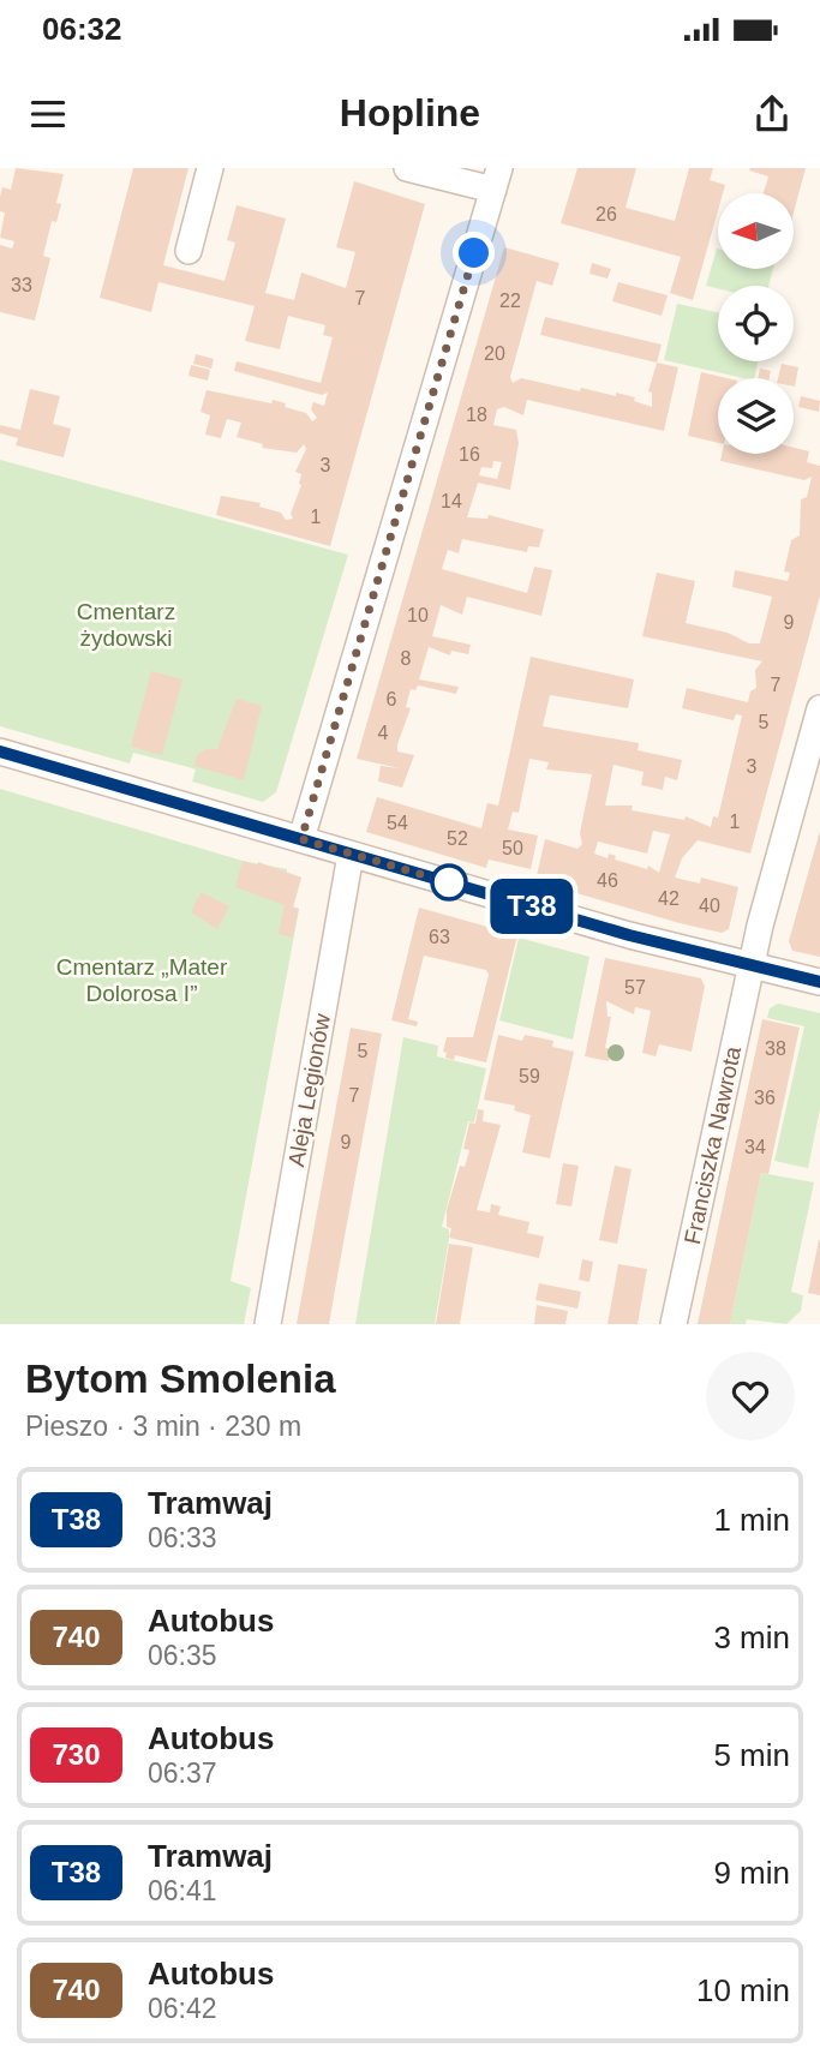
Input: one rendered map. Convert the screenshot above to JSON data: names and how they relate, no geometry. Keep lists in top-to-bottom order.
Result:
{
  "streets": {
    "street": ["Aleja Legionów", "Franciszka Nawrota"]
  },
  "parks": ["Cmentarz żydowski", "Cmentarz „Mater Dolorosa I”"],
  "lines": ["tram line T38"],
  "house_numbers": [
    "26",
    "33",
    "7",
    "22",
    "20",
    "18",
    "16",
    "3",
    "14",
    "1",
    "10",
    "9",
    "8",
    "7",
    "6",
    "5",
    "4",
    "3",
    "1",
    "54",
    "52",
    "50",
    "46",
    "42",
    "40",
    "63",
    "57",
    "38",
    "5",
    "59",
    "7",
    "36",
    "9",
    "34"
  ],
  "north": "left",
  "page": {
    "status": "06:32",
    "header": "Hopline",
    "on_map": "T38",
    "heading": ["Bytom Smolenia", "Pieszo · 3 min · 230 m"],
    "list": [
      {
        "mark": "T38",
        "name": "Tramwaj",
        "note": "06:33",
        "value": "1 min"
      },
      {
        "mark": "740",
        "name": "Autobus",
        "note": "06:35",
        "value": "3 min"
      },
      {
        "mark": "730",
        "name": "Autobus",
        "note": "06:37",
        "value": "5 min"
      },
      {
        "mark": "T38",
        "name": "Tramwaj",
        "note": "06:41",
        "value": "9 min"
      },
      {
        "mark": "740",
        "name": "Autobus",
        "note": "06:42",
        "value": "10 min"
      }
    ]
  }
}
